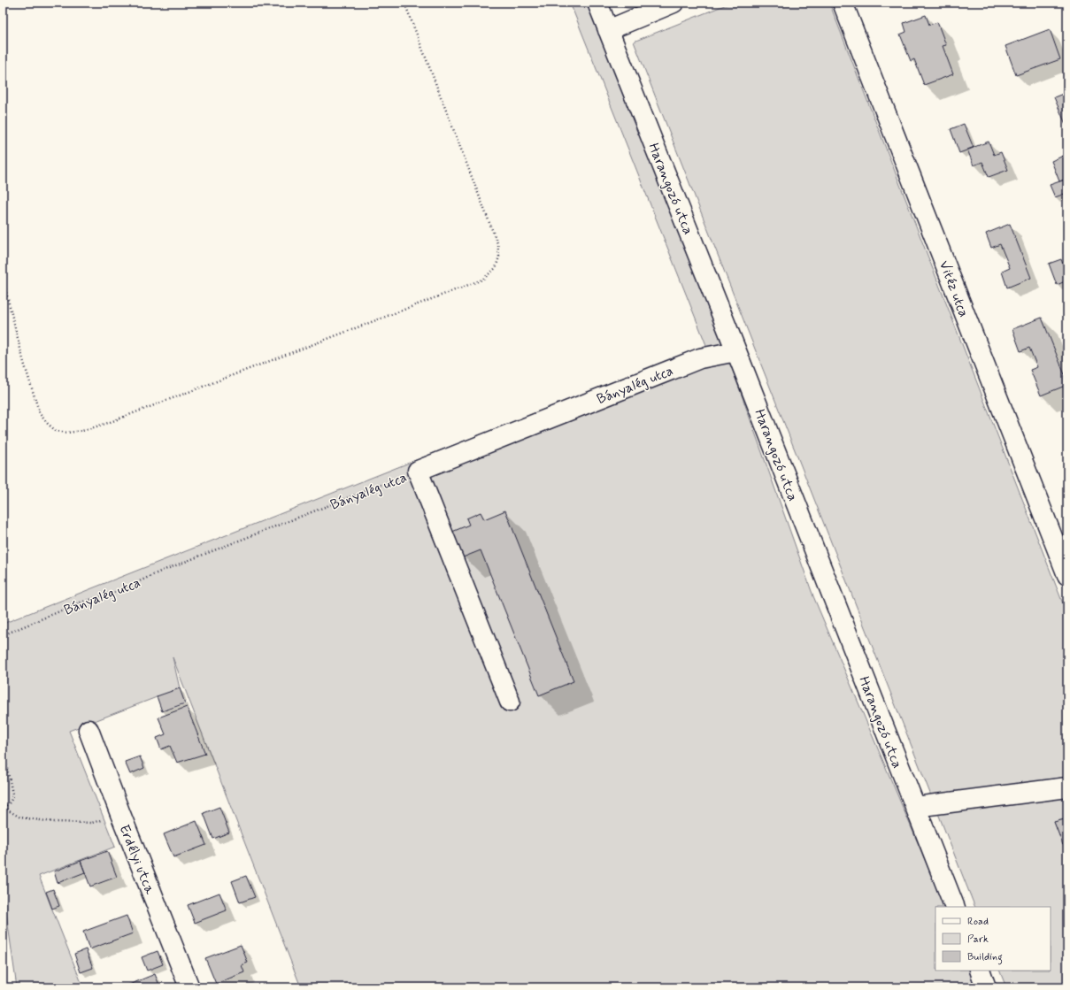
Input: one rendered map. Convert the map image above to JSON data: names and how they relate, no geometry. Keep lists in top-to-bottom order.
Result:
{
  "streets": {
    "street": [
      "Harangozó utca",
      "Vitéz utca",
      "Bányalég utca",
      "Erdélyi utca"
    ]
  },
  "crossings": [
    ["Harangozó utca", "Bányalég utca"]
  ],
  "legend": ["Road", "Park", "Building"]
}
